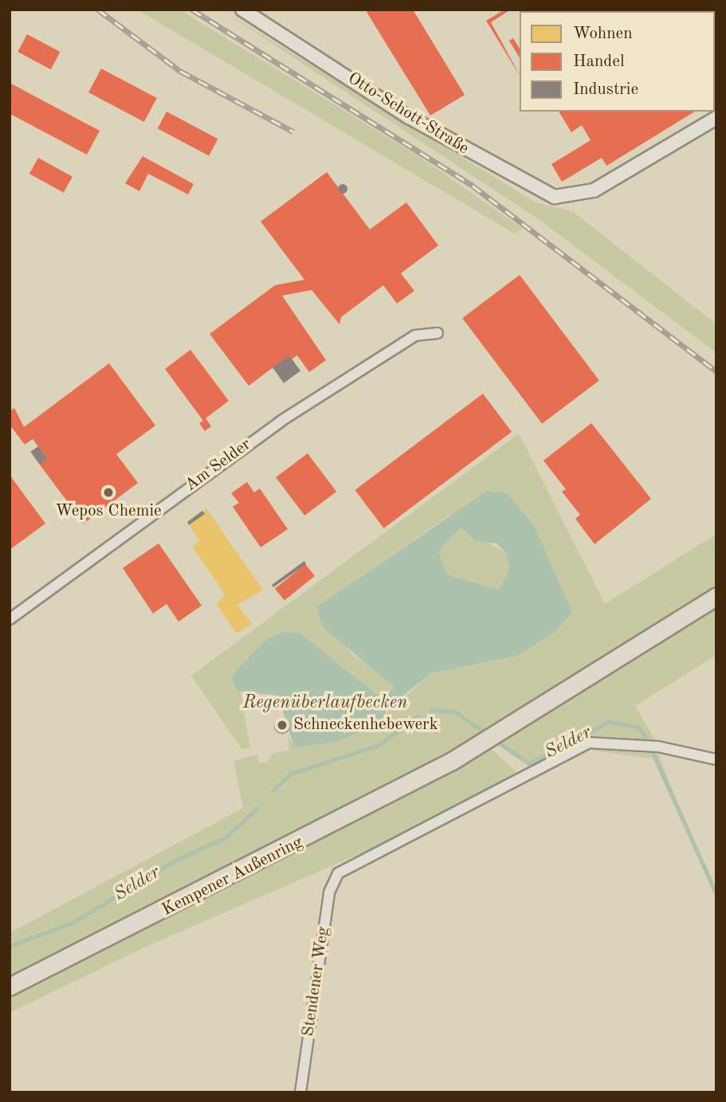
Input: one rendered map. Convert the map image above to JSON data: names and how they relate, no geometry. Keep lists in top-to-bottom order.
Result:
{
  "streets": {
    "main road": ["Kempener Außenring"],
    "street": ["Otto-Schott-Straße", "Am Selder", "Stendener Weg"]
  },
  "water": ["Regenüberlaufbecken", "Selder"],
  "places": ["Wepos Chemie", "Schneckenhebewerk"],
  "legend": ["Wohnen", "Handel", "Industrie"]
}
